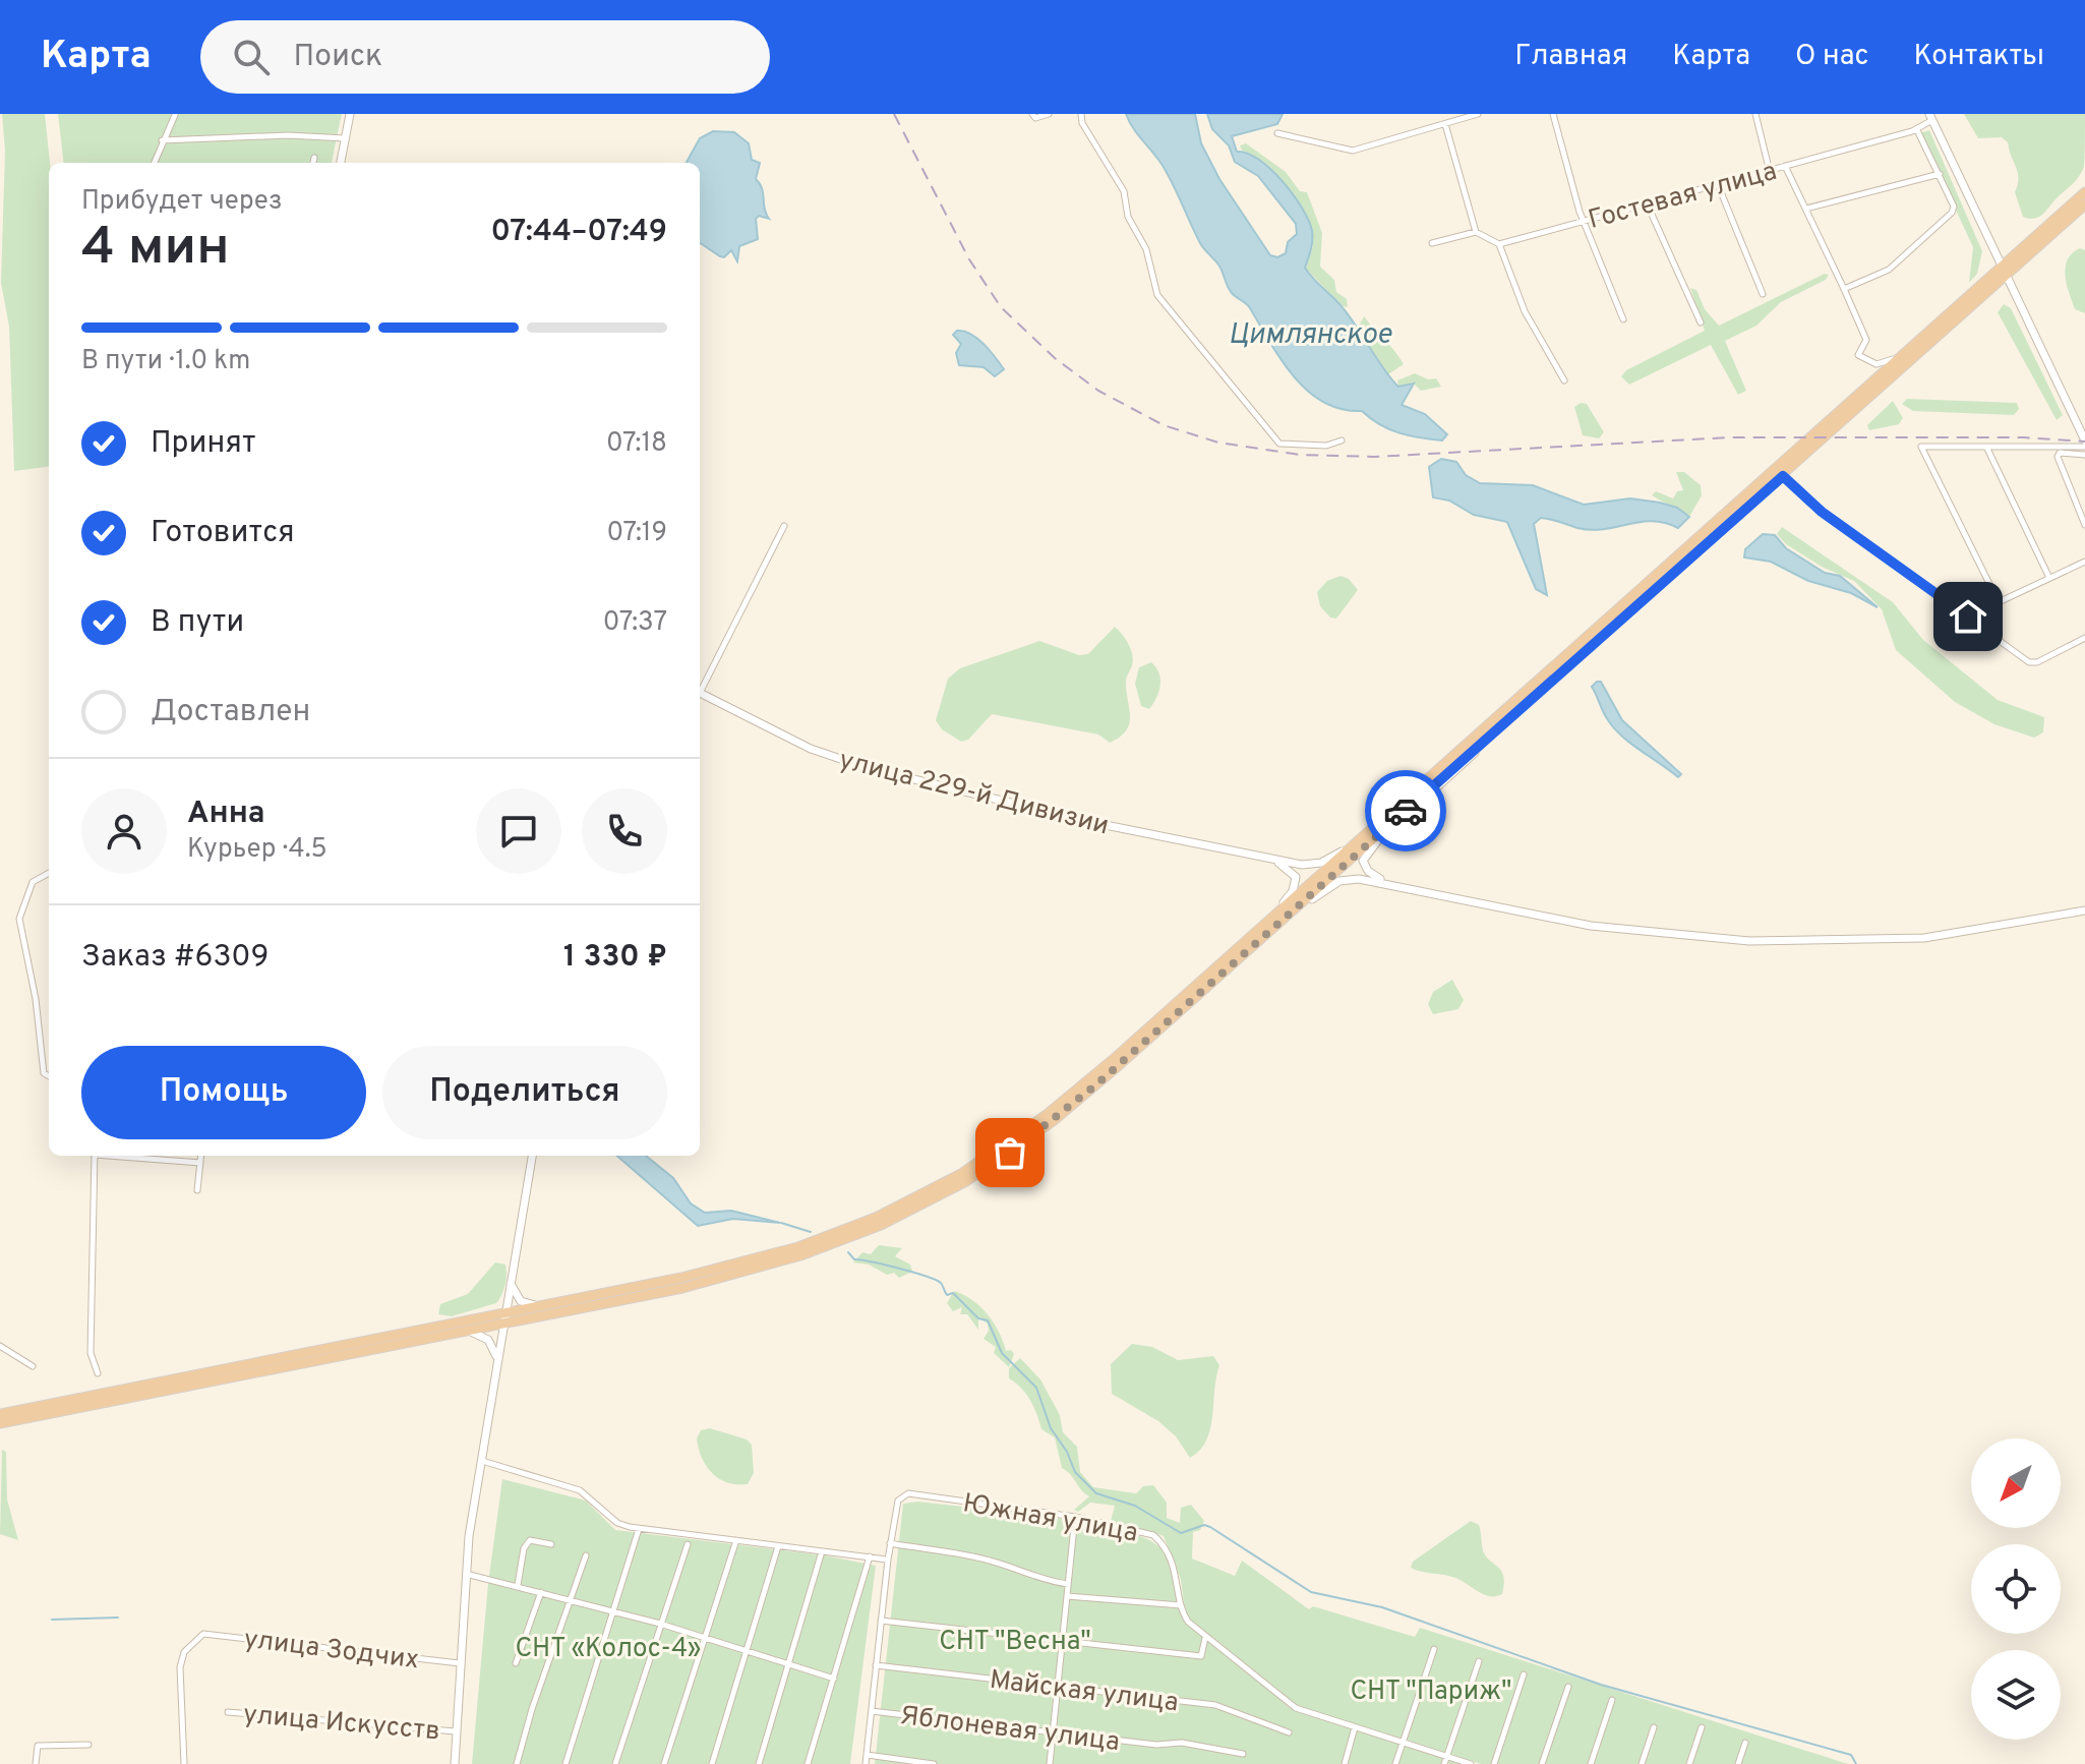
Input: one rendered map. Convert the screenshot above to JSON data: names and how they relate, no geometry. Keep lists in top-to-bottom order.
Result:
{
  "streets": {
    "street": [
      "Гостевая улица",
      "улица 229-й Дивизии",
      "Южная улица",
      "улица Зодчих",
      "Майская улица",
      "улица Искусств",
      "Яблоневая улица"
    ]
  },
  "water": ["Цимлянское"],
  "parks": ["СНТ \"Весна\"", "СНТ «Колос-4»", "СНТ \"Париж\""],
  "north": "bottom left",
  "page": {
    "header": "Карта",
    "search": "Поиск",
    "nav": [
      "Главная",
      "Карта",
      "О нас",
      "Контакты"
    ],
    "heading": ["4 мин", "Прибудет через", "07:44–07:49"],
    "panel": [
      "Анна",
      "Курьер · 4.5",
      "Заказ #6309",
      "1 330 ₽"
    ],
    "bar": "В пути · 1.0 km",
    "list": [
      ["Принят", "07:18"],
      ["Готовится", "07:19"],
      ["В пути", "07:37"],
      "Доставлен"
    ],
    "buttons": ["Помощь", "Поделиться"]
  }
}
